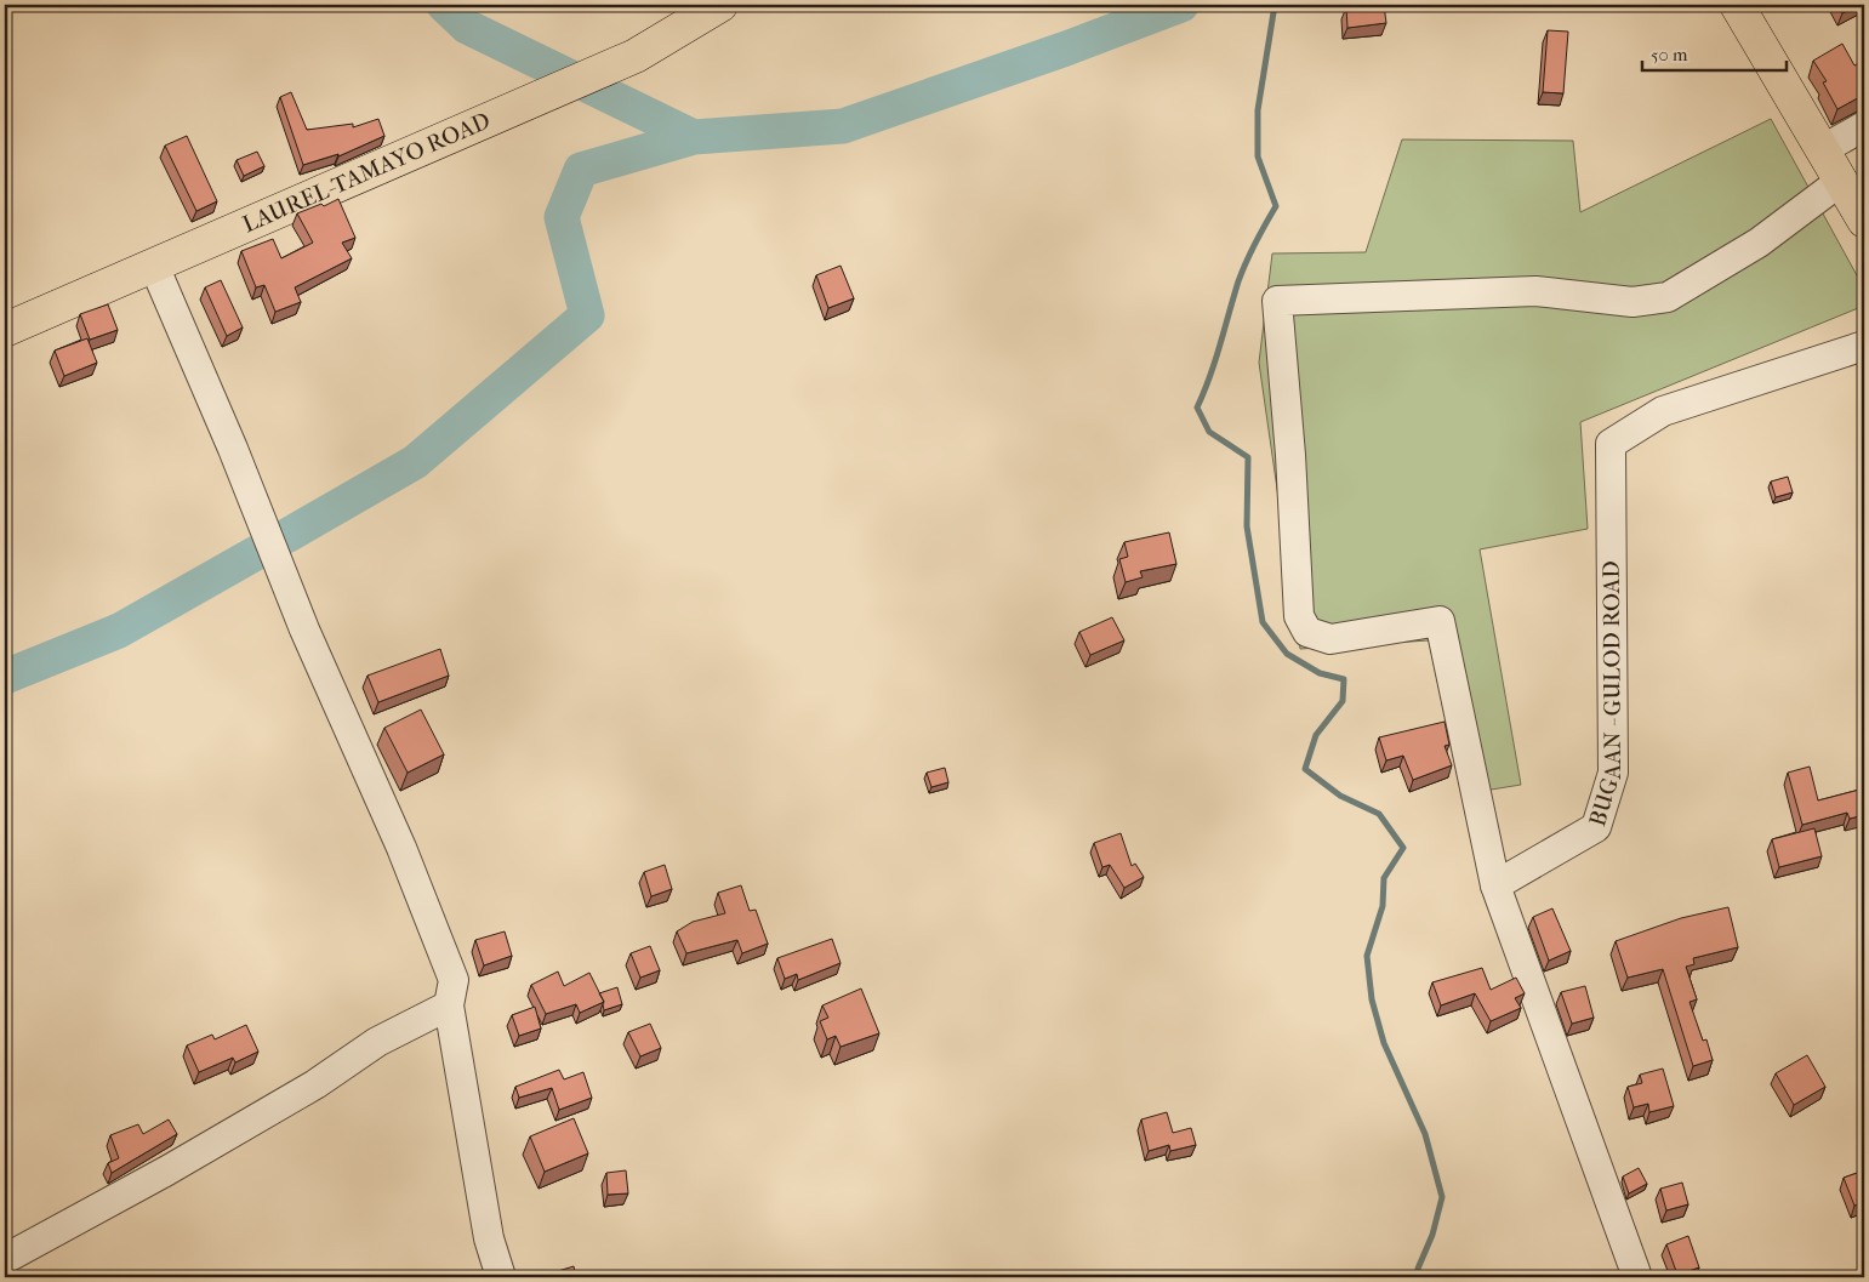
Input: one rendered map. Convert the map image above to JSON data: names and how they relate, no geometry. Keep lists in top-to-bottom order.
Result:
{
  "streets": {
    "main road": ["LAUREL-TAMAYO ROAD"],
    "street": ["BUGAAN - GULOD ROAD"]
  },
  "scale_bar": "50 m"
}
